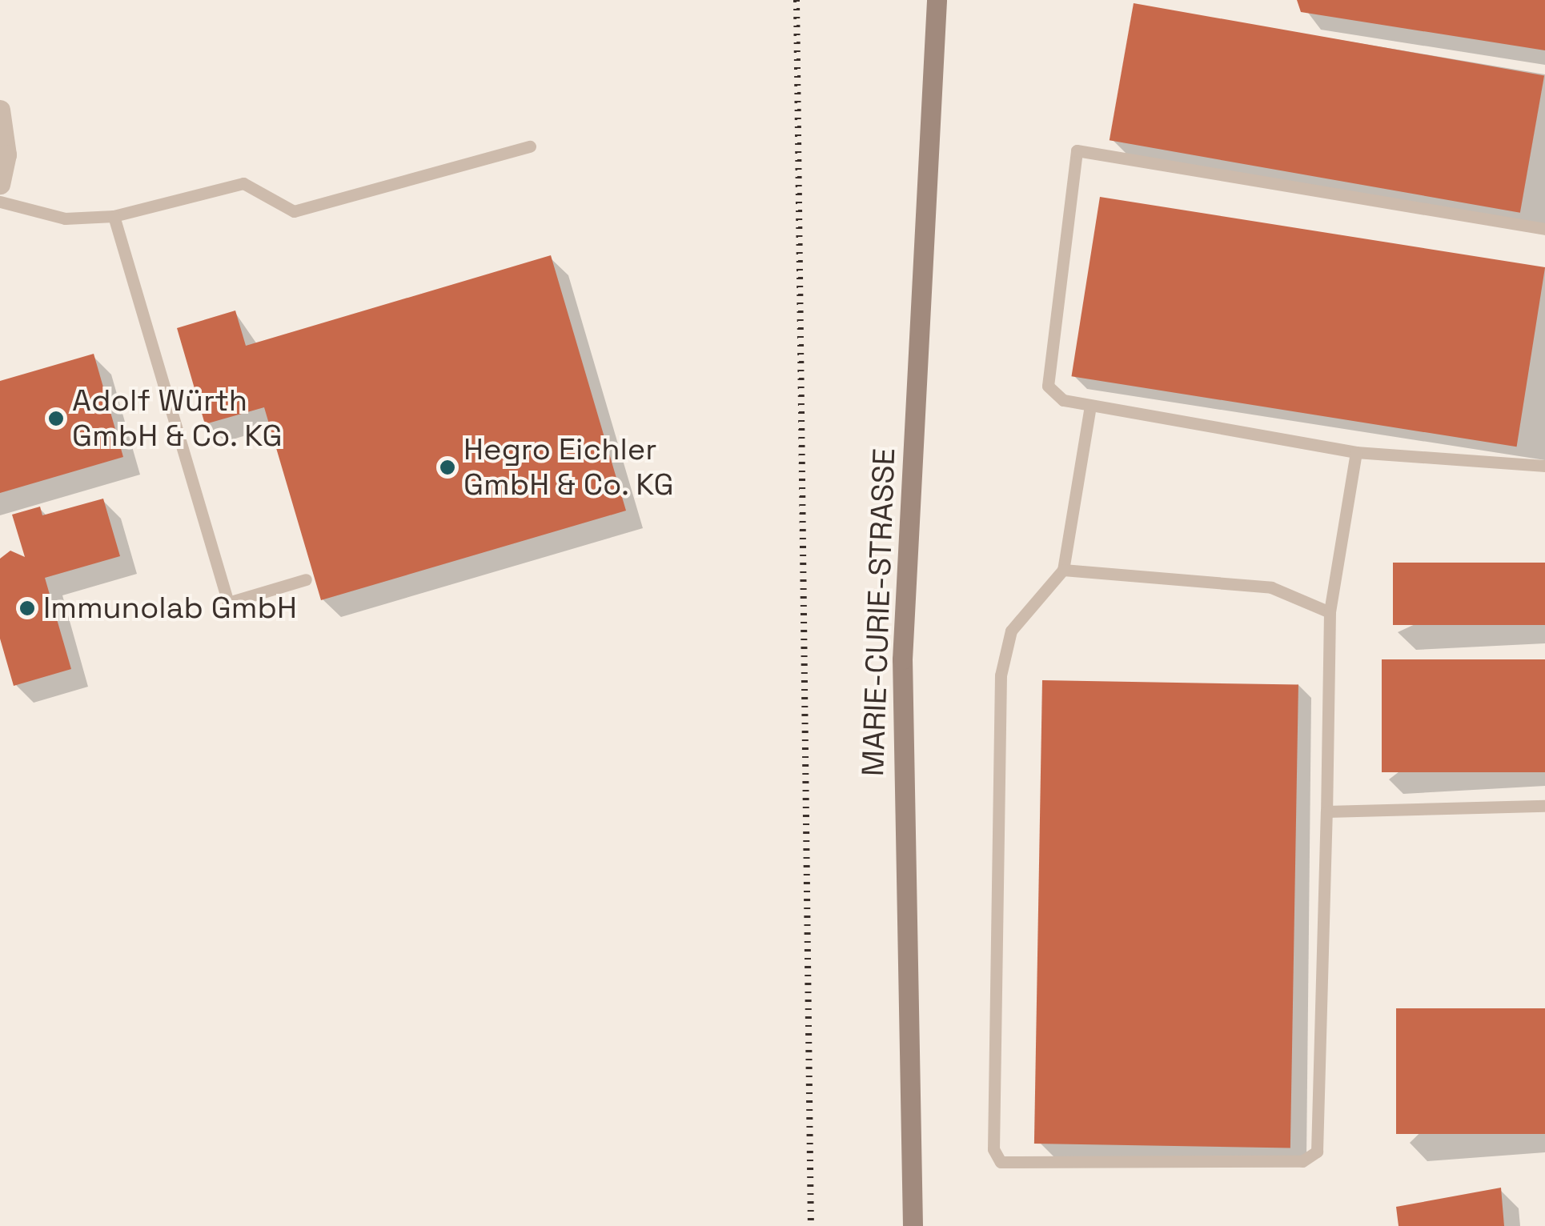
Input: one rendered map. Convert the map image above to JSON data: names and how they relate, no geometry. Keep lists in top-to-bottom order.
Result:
{
  "streets": {
    "main road": ["MARIE-CURIE-STRASSE"]
  },
  "places": ["Adolf Würth GmbH & Co. KG", "Hegro Eichler GmbH & Co. KG", "Immunolab GmbH"]
}
